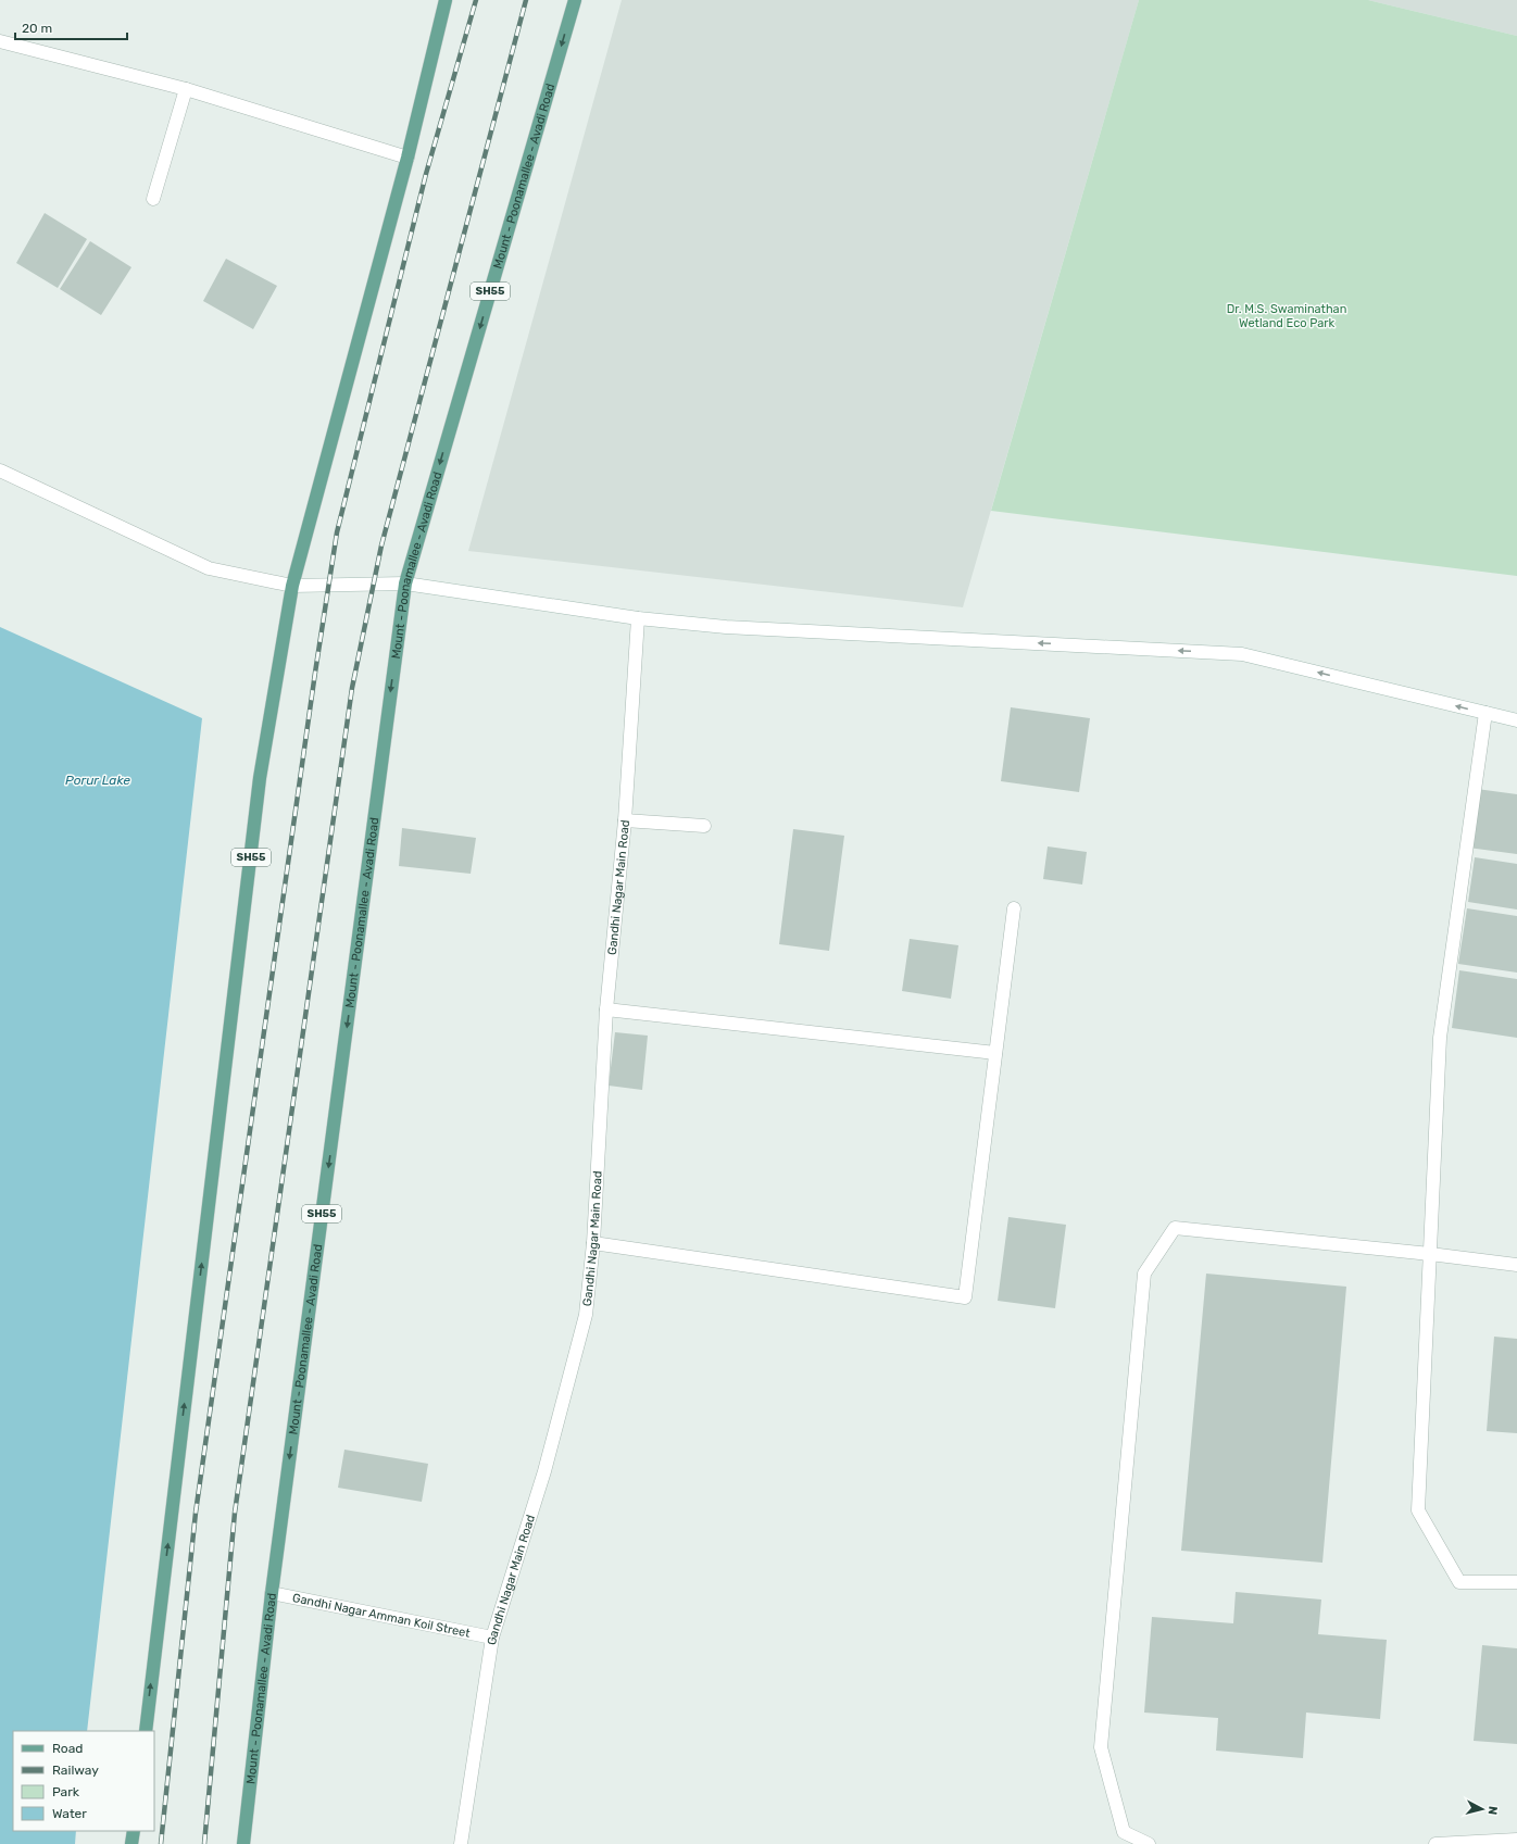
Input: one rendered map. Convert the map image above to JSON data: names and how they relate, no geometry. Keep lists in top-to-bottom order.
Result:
{
  "streets": {
    "main road": ["Mount - Poonamallee - Avadi Road", "SH55"],
    "street": ["Gandhi Nagar Main Road", "Gandhi Nagar Amman Koil Street"]
  },
  "crossings": [
    ["Mount - Poonamallee - Avadi Road", "Gandhi Nagar Amman Koil Street"],
    ["Gandhi Nagar Main Road", "Gandhi Nagar Amman Koil Street"]
  ],
  "water": ["Porur Lake"],
  "parks": ["Dr. M.S. Swaminathan Wetland Eco Park"],
  "legend": [
    "Road",
    "Railway",
    "Park",
    "Water"
  ],
  "scale_bar": "20 m",
  "north": "right"
}
